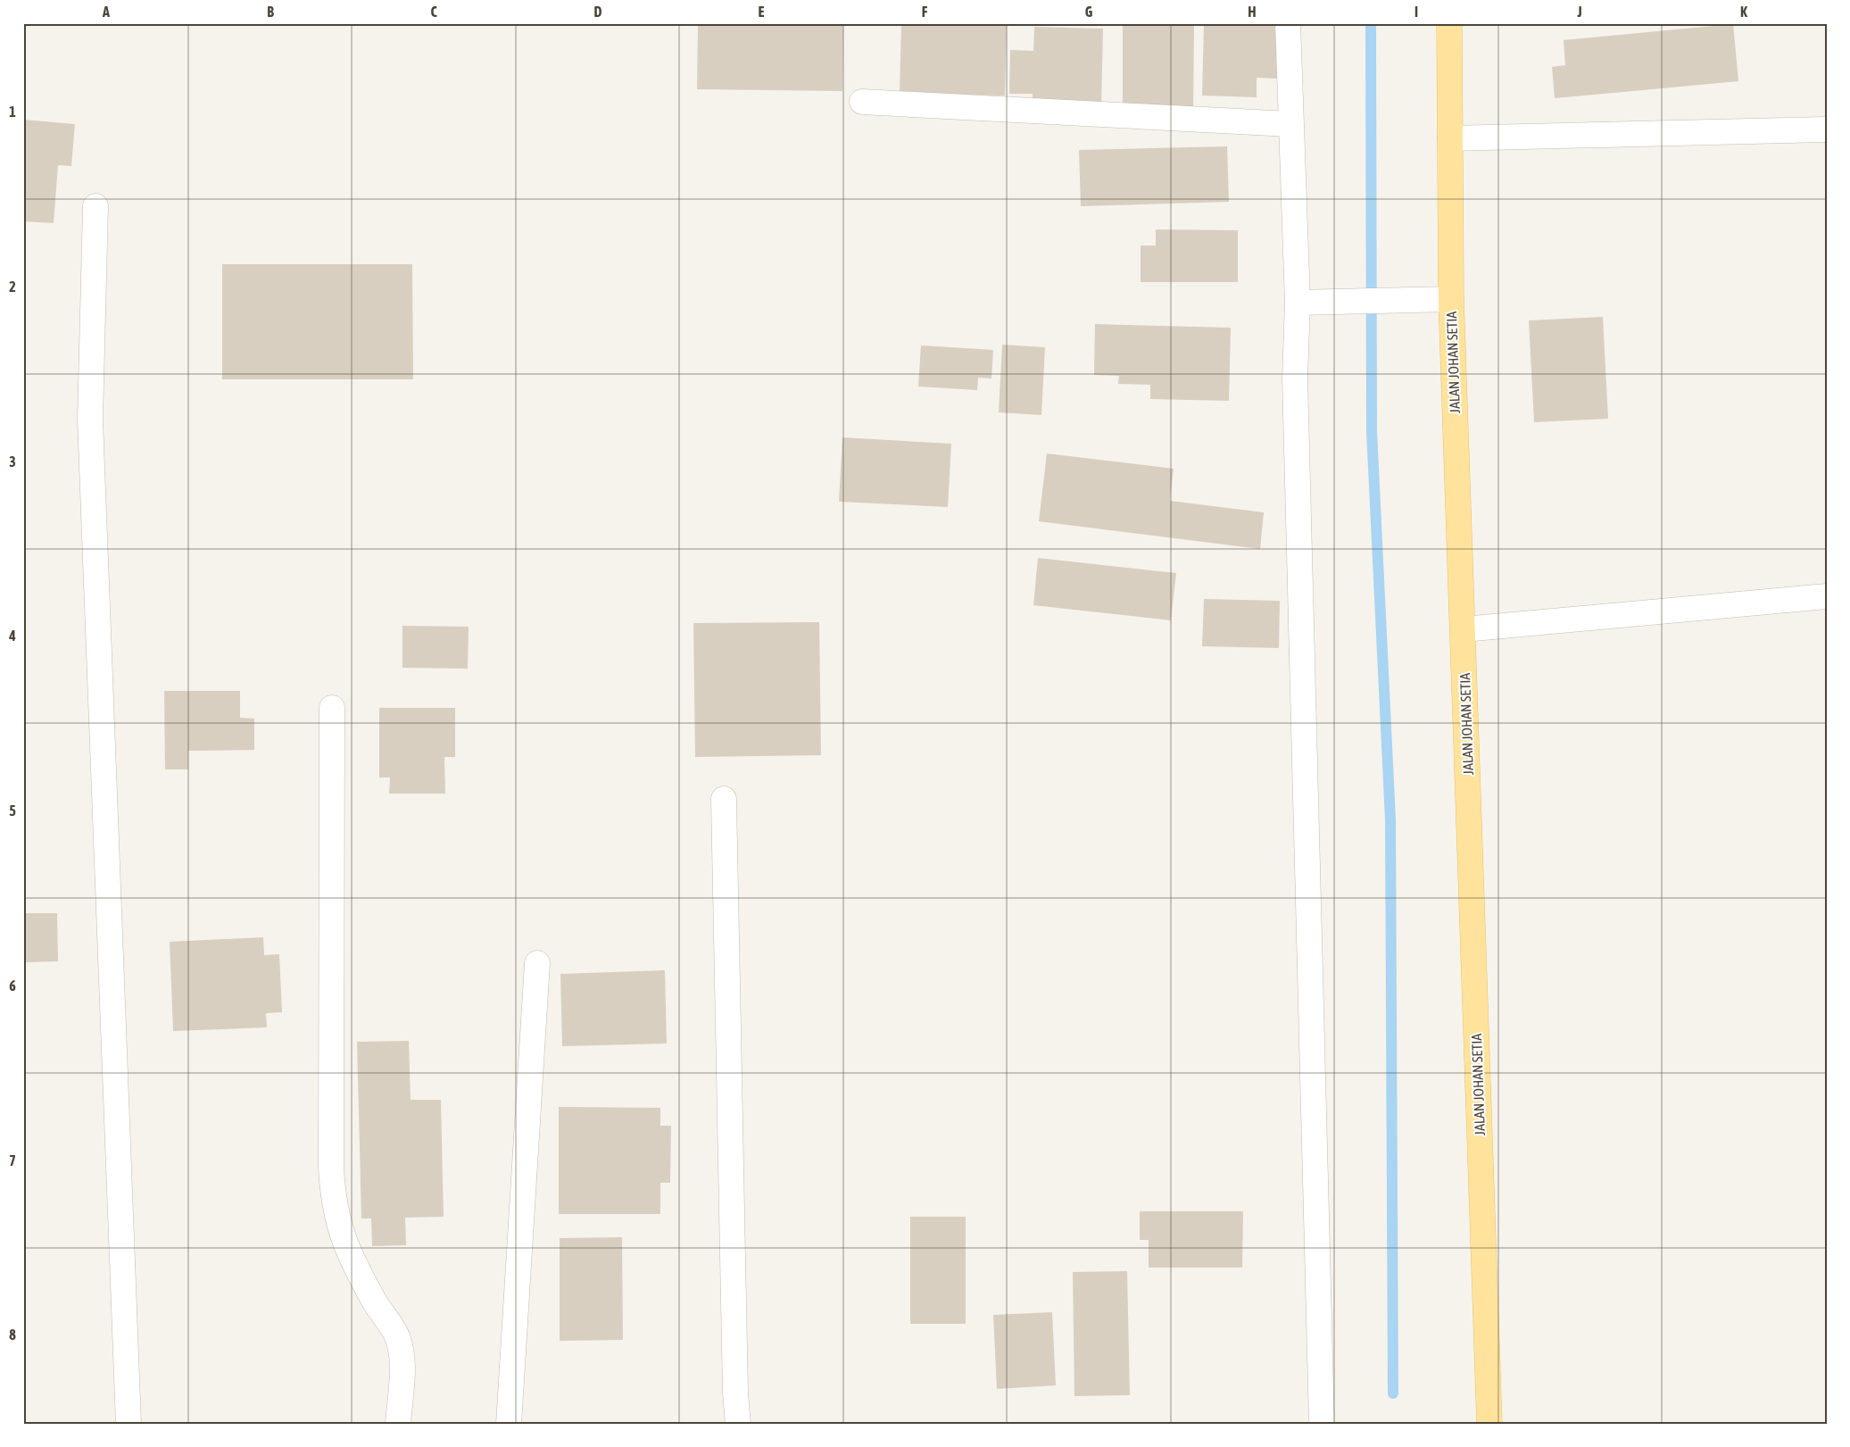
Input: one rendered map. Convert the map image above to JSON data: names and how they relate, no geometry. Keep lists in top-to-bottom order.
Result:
{
  "streets": {
    "main road": ["JALAN JOHAN SETIA"]
  },
  "grid": {
    "columns": [
      "A",
      "B",
      "C",
      "D",
      "E",
      "F",
      "G",
      "H",
      "I",
      "J",
      "K"
    ],
    "rows": [
      "1",
      "2",
      "3",
      "4",
      "5",
      "6",
      "7",
      "8"
    ]
  }
}
